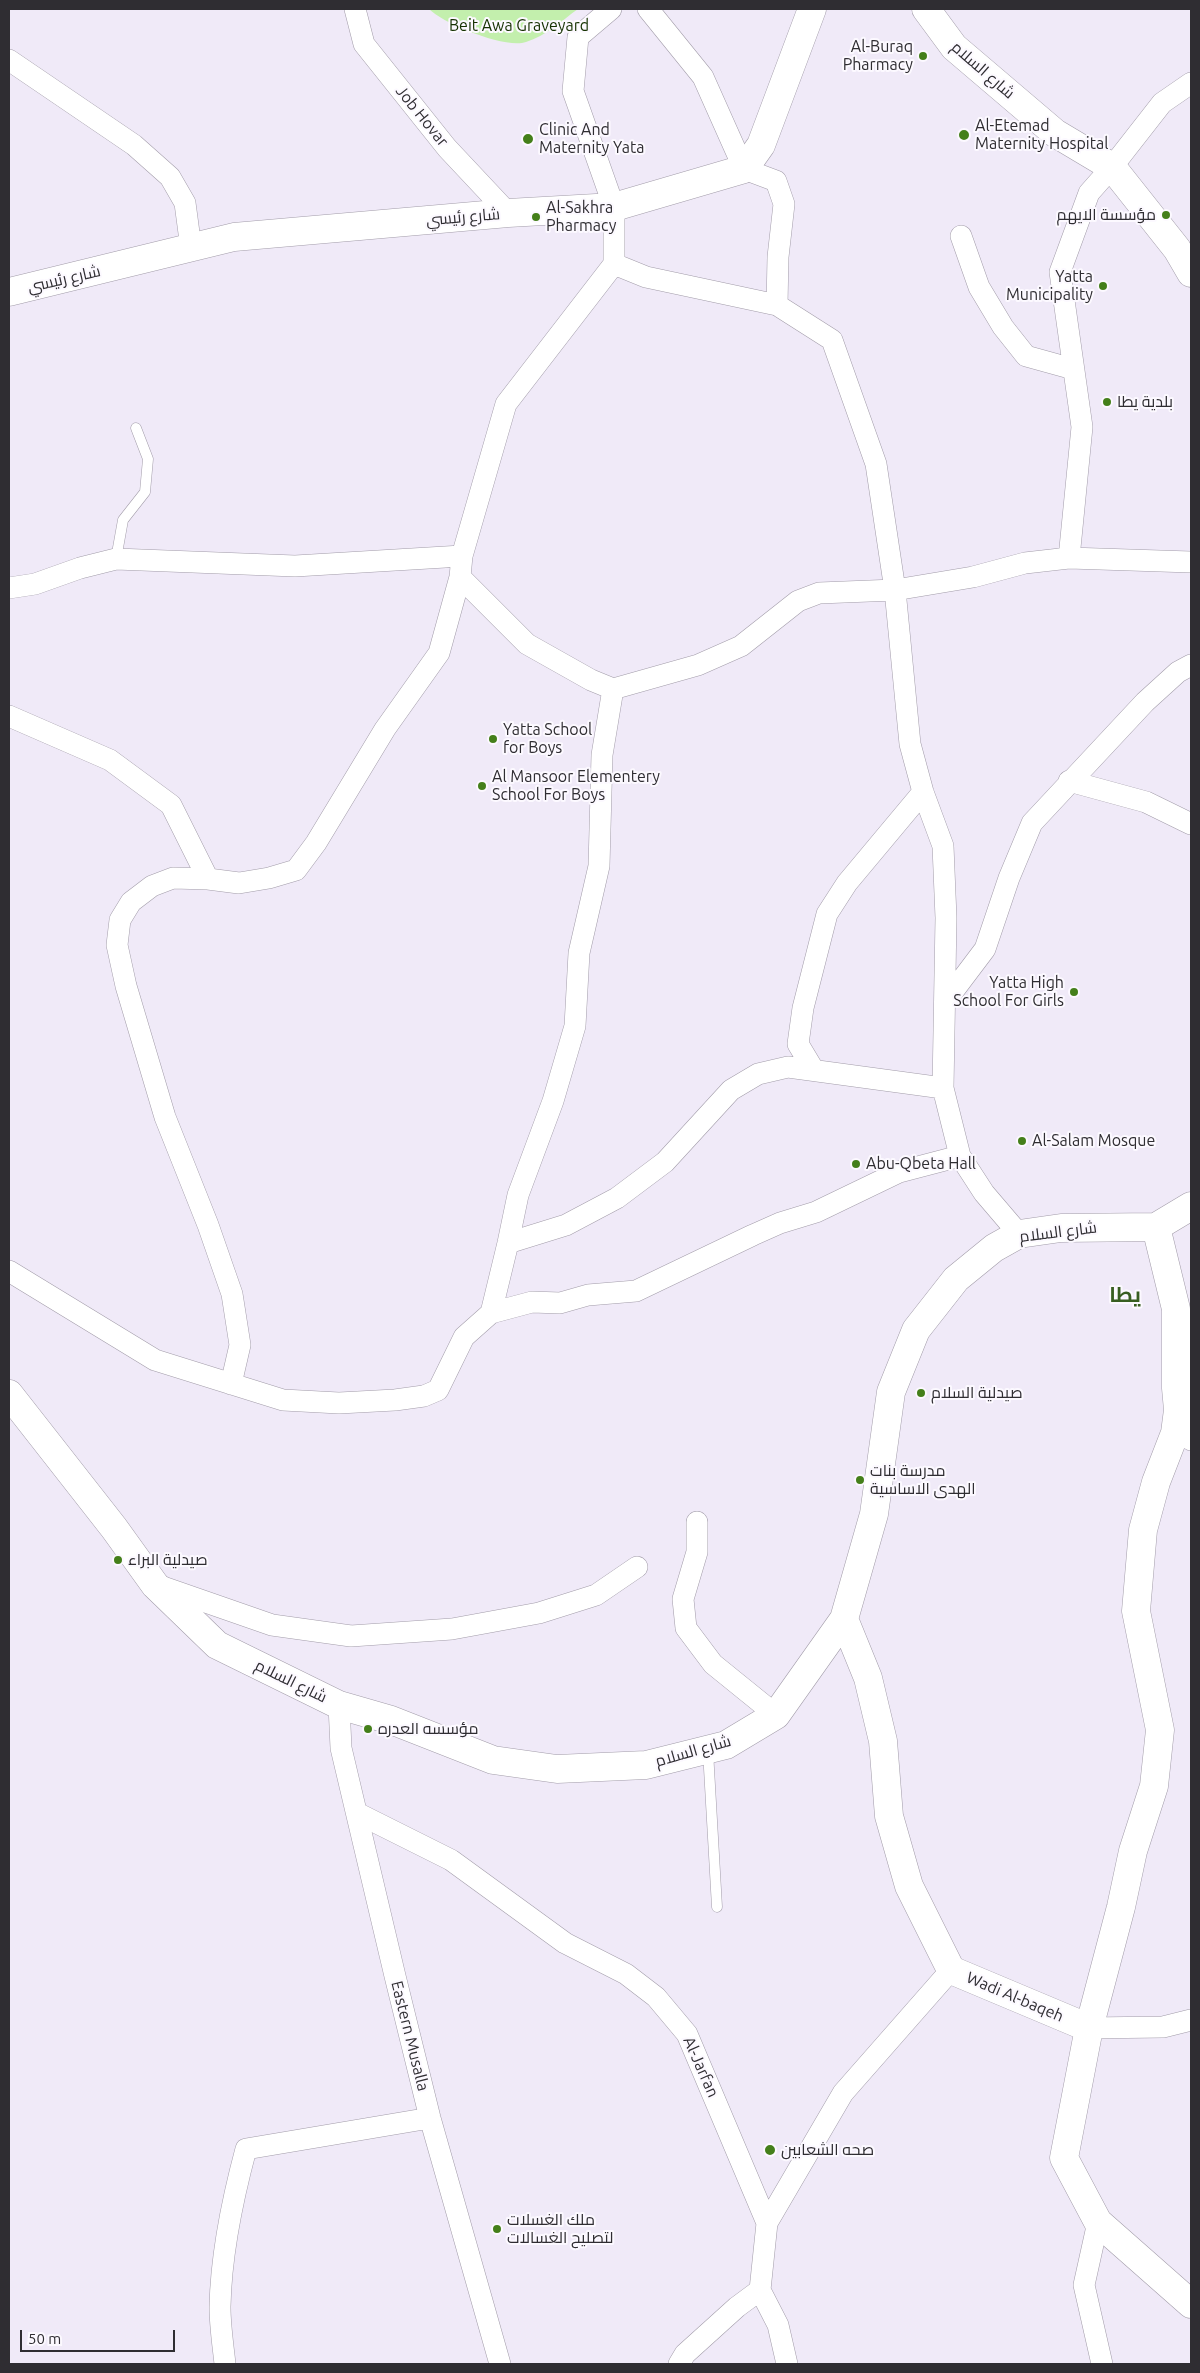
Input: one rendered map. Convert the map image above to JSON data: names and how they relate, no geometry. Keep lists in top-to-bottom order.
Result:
{
  "streets": {
    "main road": ["شارع السلام", "شارع رئيسي", "Wadi Al-baqeh"],
    "street": ["Job Hovar", "Eastern Musalla", "Al-Jarfan"]
  },
  "crossings": [
    ["شارع السلام", "Wadi Al-baqeh"],
    ["شارع السلام", "Eastern Musalla"],
    ["Job Hovar", "شارع رئيسي"],
    ["Eastern Musalla", "Al-Jarfan"]
  ],
  "districts": ["يطا"],
  "parks": ["Beit Awa Graveyard"],
  "places": [
    "Al-Buraq Pharmacy",
    "Al-Etemad Maternity Hospital",
    "Clinic And Maternity Yata",
    "مؤسسة الايهم",
    "Al-Sakhra Pharmacy",
    "Yatta Municipality",
    "بلدية يطا",
    "Yatta School for Boys",
    "Al Mansoor Elementery School For Boys",
    "Yatta High School For Girls",
    "Al-Salam Mosque",
    "Abu-Qbeta Hall",
    "صيدلية السلام",
    "مدرسة بنات الهدى الاساسية",
    "صيدلية البراء",
    "مؤسسه العدره",
    "صحه الشعابين",
    "ملك الغسلات لتصليح الغسالات"
  ],
  "scale_bar": "50 m"
}
